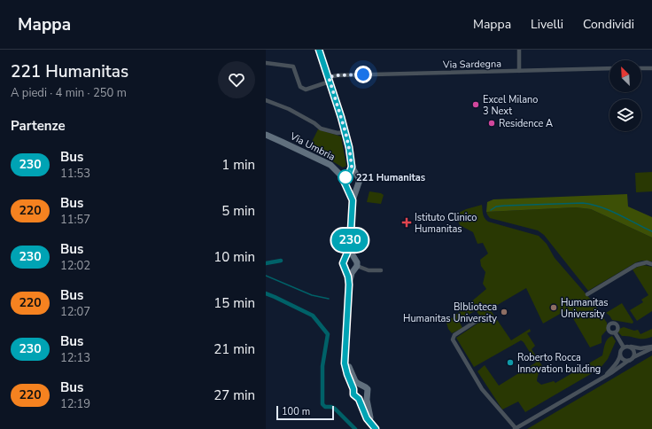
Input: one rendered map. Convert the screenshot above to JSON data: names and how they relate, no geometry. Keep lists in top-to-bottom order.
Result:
{
  "streets": {
    "street": ["Via Sardegna", "Via Umbria"]
  },
  "places": {
    "other": [
      "Excel Milano 3 Next",
      "Residence A",
      "221 Humanitas",
      "Humanitas University",
      "BIblioteca Humanitas University",
      "Roberto Rocca Innovation building"
    ],
    "health": ["Istituto Clinico Humanitas"]
  },
  "lines": ["bus line 230"],
  "scale_bar": "100 m",
  "north": "top left",
  "page": {
    "header": "Mappa",
    "nav": ["Mappa", "Livelli", "Condividi"],
    "heading": [
      ["221 Humanitas", "A piedi · 4 min · 250 m"],
      "Partenze"
    ],
    "on_map": "230",
    "list": [
      {
        "mark": "230",
        "name": "Bus",
        "note": "11:53",
        "value": "1 min"
      },
      {
        "mark": "220",
        "name": "Bus",
        "note": "11:57",
        "value": "5 min"
      },
      {
        "mark": "230",
        "name": "Bus",
        "note": "12:02",
        "value": "10 min"
      },
      {
        "mark": "220",
        "name": "Bus",
        "note": "12:07",
        "value": "15 min"
      },
      {
        "mark": "230",
        "name": "Bus",
        "note": "12:13",
        "value": "21 min"
      },
      {
        "mark": "220",
        "name": "Bus",
        "note": "12:19",
        "value": "27 min"
      }
    ],
    "scale": "100 m"
  }
}
